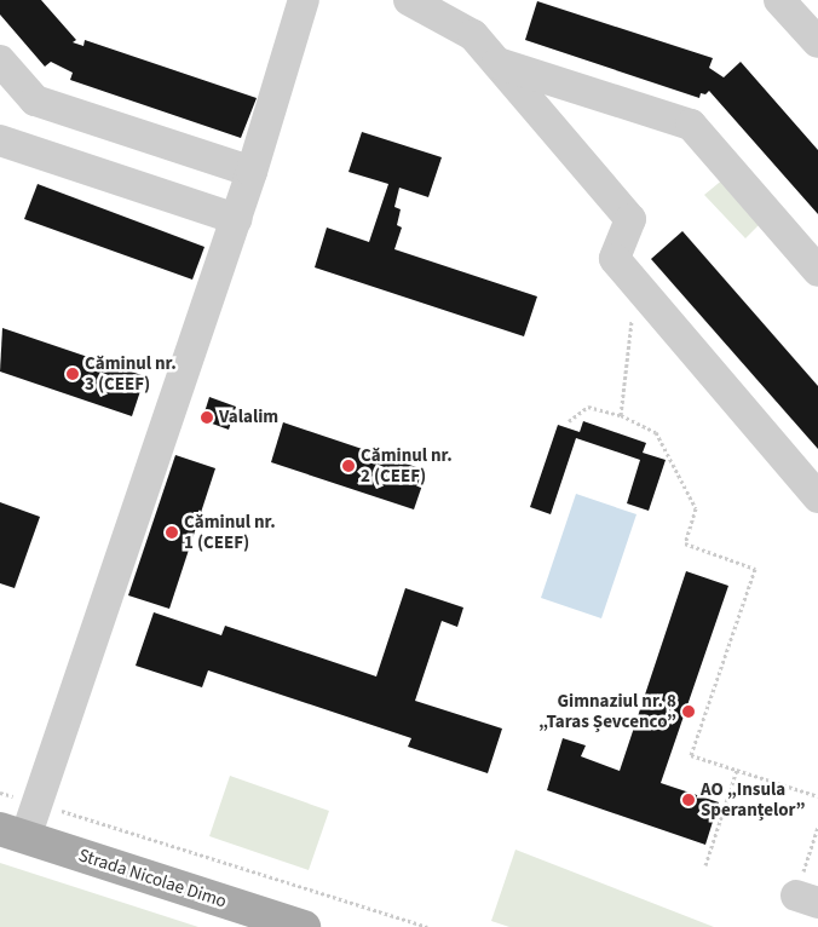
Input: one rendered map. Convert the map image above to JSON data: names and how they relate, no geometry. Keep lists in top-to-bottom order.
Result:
{
  "streets": {
    "main road": ["Strada Nicolae Dimo"]
  },
  "places": [
    "Căminul nr. 3 (CEEF)",
    "Valalim",
    "Căminul nr. 2 (CEEF)",
    "Căminul nr. 1 (CEEF)",
    "Gimnaziul nr. 8 „Taras Șevcenco”",
    "AO „Insula Speranțelor”"
  ]
}
